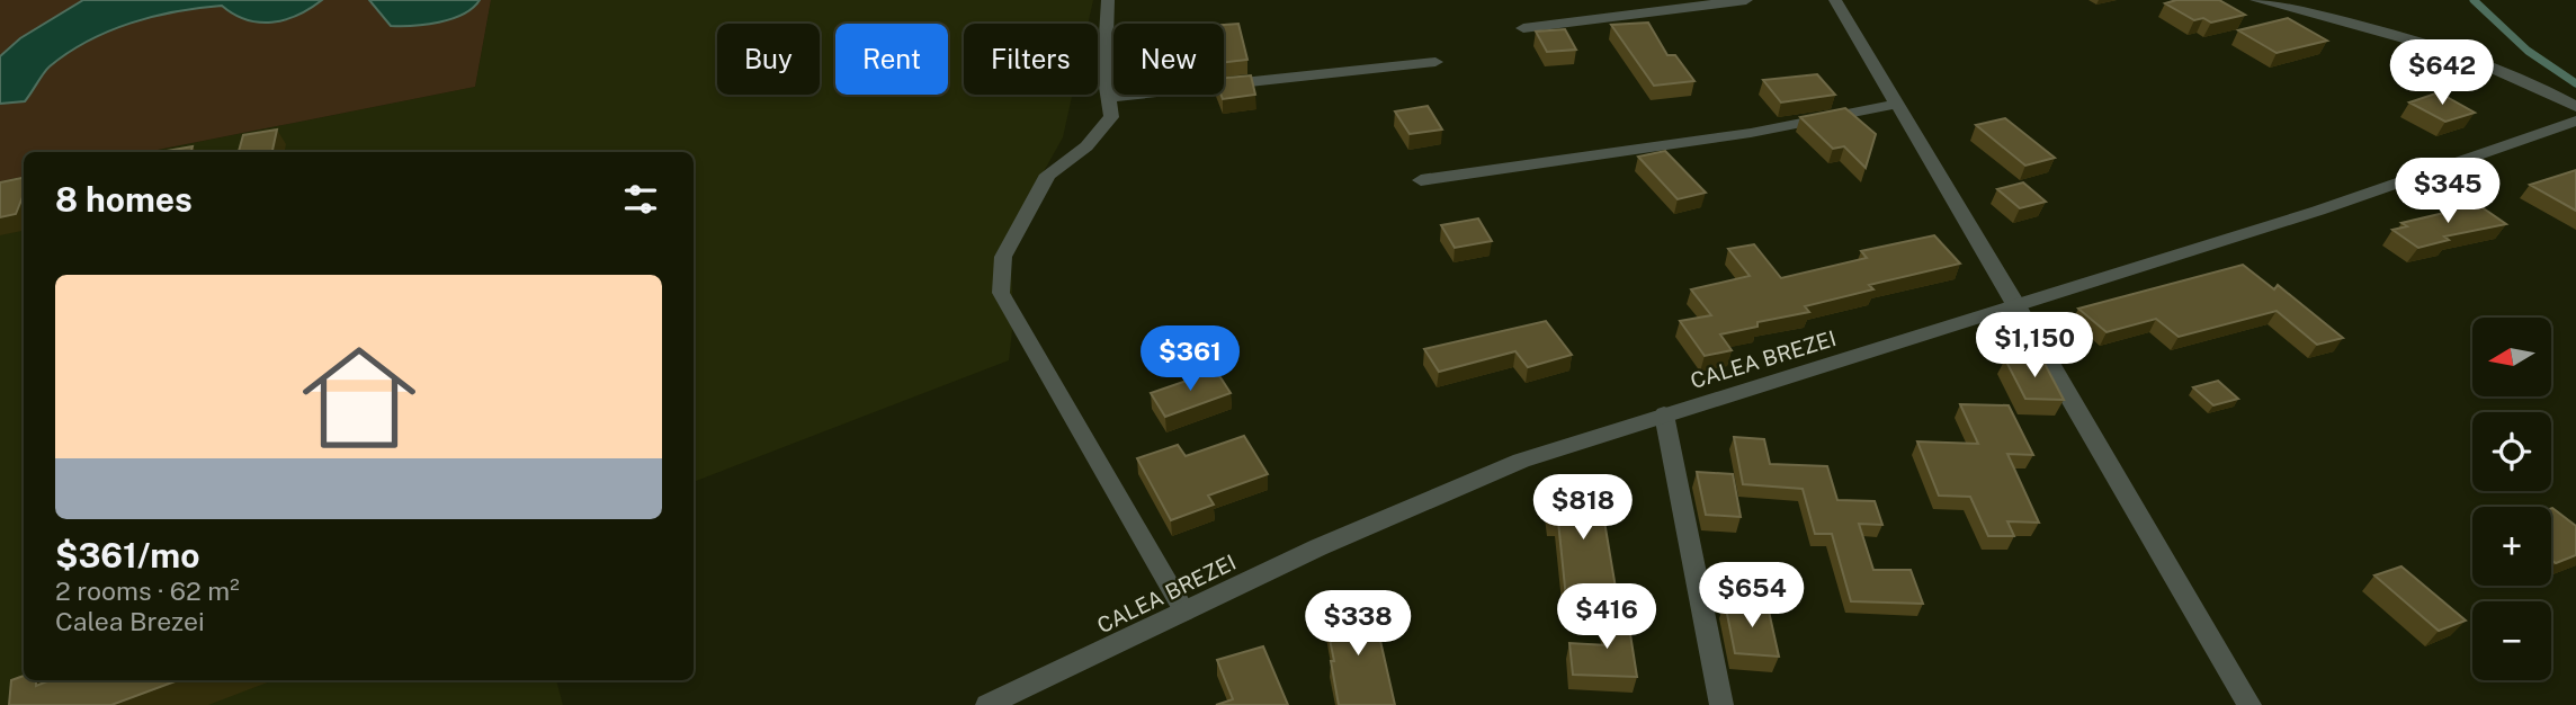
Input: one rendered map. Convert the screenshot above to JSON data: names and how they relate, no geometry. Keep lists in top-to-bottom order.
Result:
{
  "streets": {
    "street": ["CALEA BREZEI"]
  },
  "north": "left",
  "page": {
    "chip": [
      "Buy",
      "Rent",
      "Filters",
      "New"
    ],
    "price": [
      "$642",
      "$345",
      "$1,150",
      "$361",
      "$818",
      "$654",
      "$416",
      "$338"
    ],
    "heading": "8 homes",
    "list": [
      {
        "name": "$361/mo",
        "note": "2 rooms · 62 m² · Calea Brezei"
      }
    ],
    "map_buttons": ["+", "−"]
  }
}
